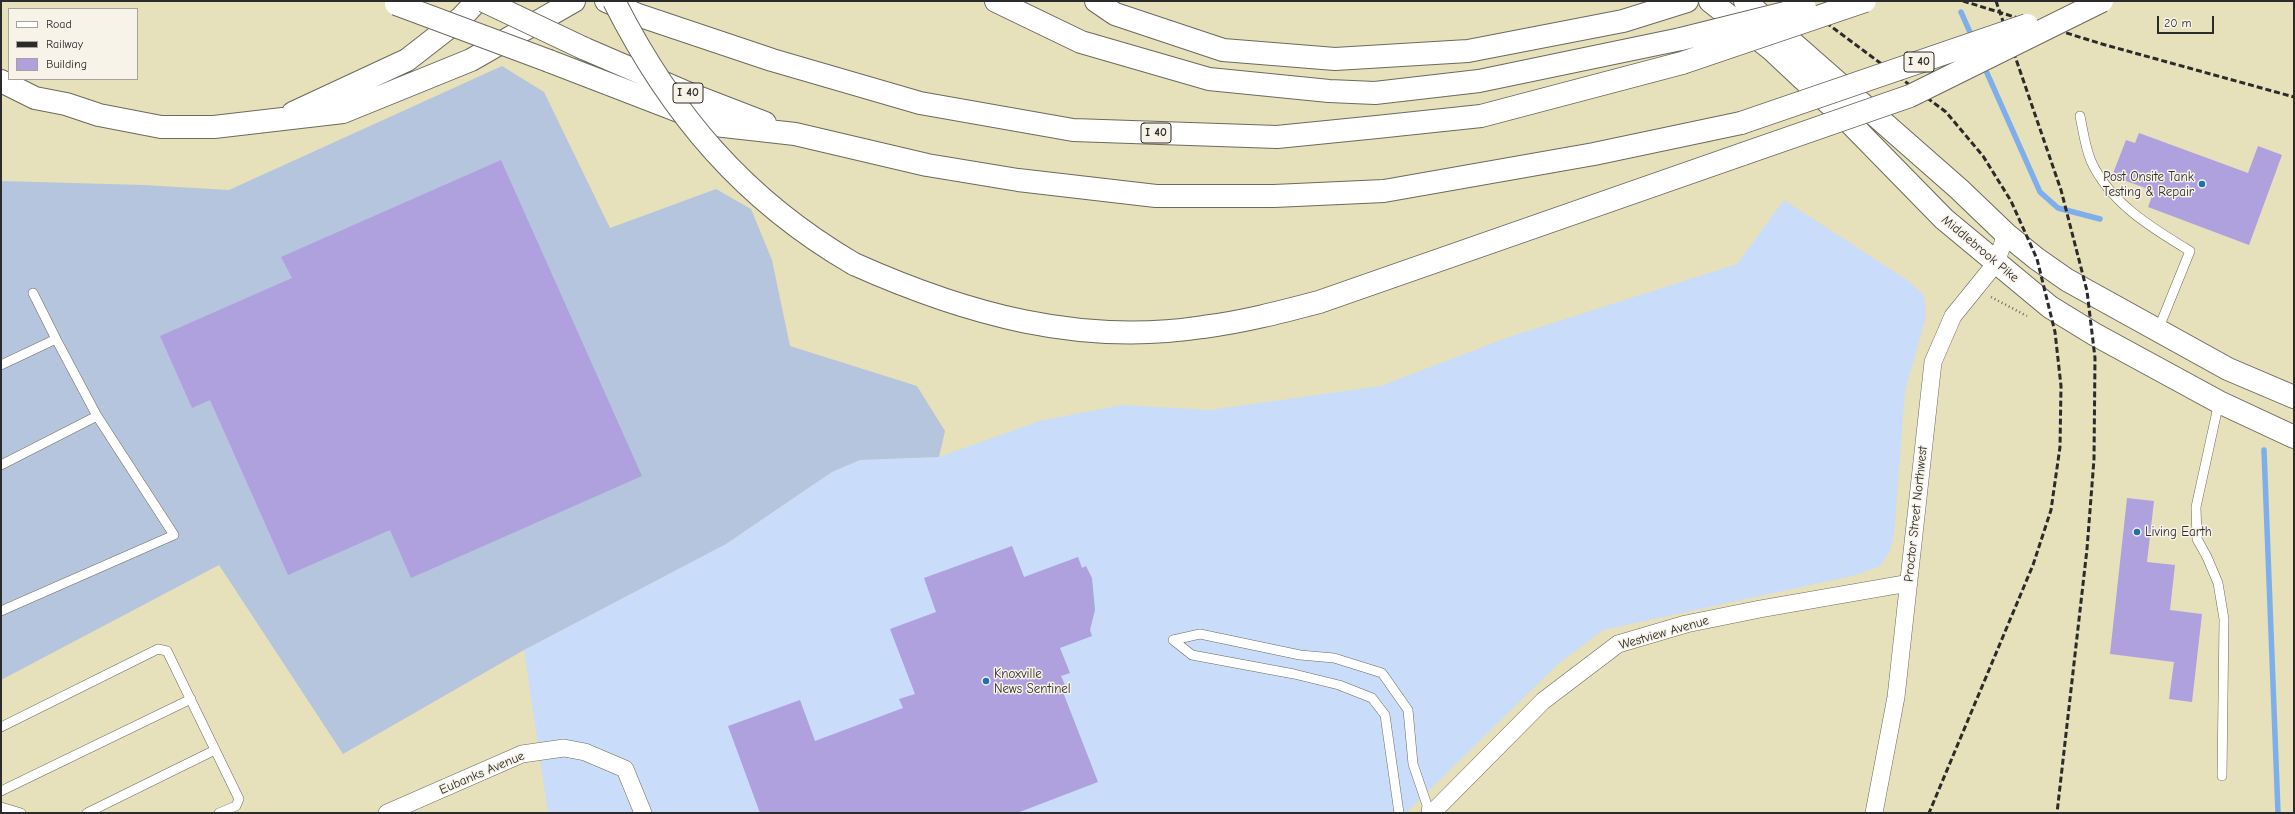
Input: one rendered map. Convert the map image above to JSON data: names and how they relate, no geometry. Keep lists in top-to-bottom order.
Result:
{
  "streets": {
    "main road": ["I 40", "Middlebrook Pike"],
    "street": ["Proctor Street Northwest", "Westview Avenue", "Eubanks Avenue"]
  },
  "crossings": [
    ["Middlebrook Pike", "Proctor Street Northwest"],
    ["Proctor Street Northwest", "Westview Avenue"]
  ],
  "places": ["Post Onsite Tank Testing & Repair", "Living Earth", "Knoxville News Sentinel"],
  "legend": ["Road", "Railway", "Building"],
  "scale_bar": "20 m"
}
